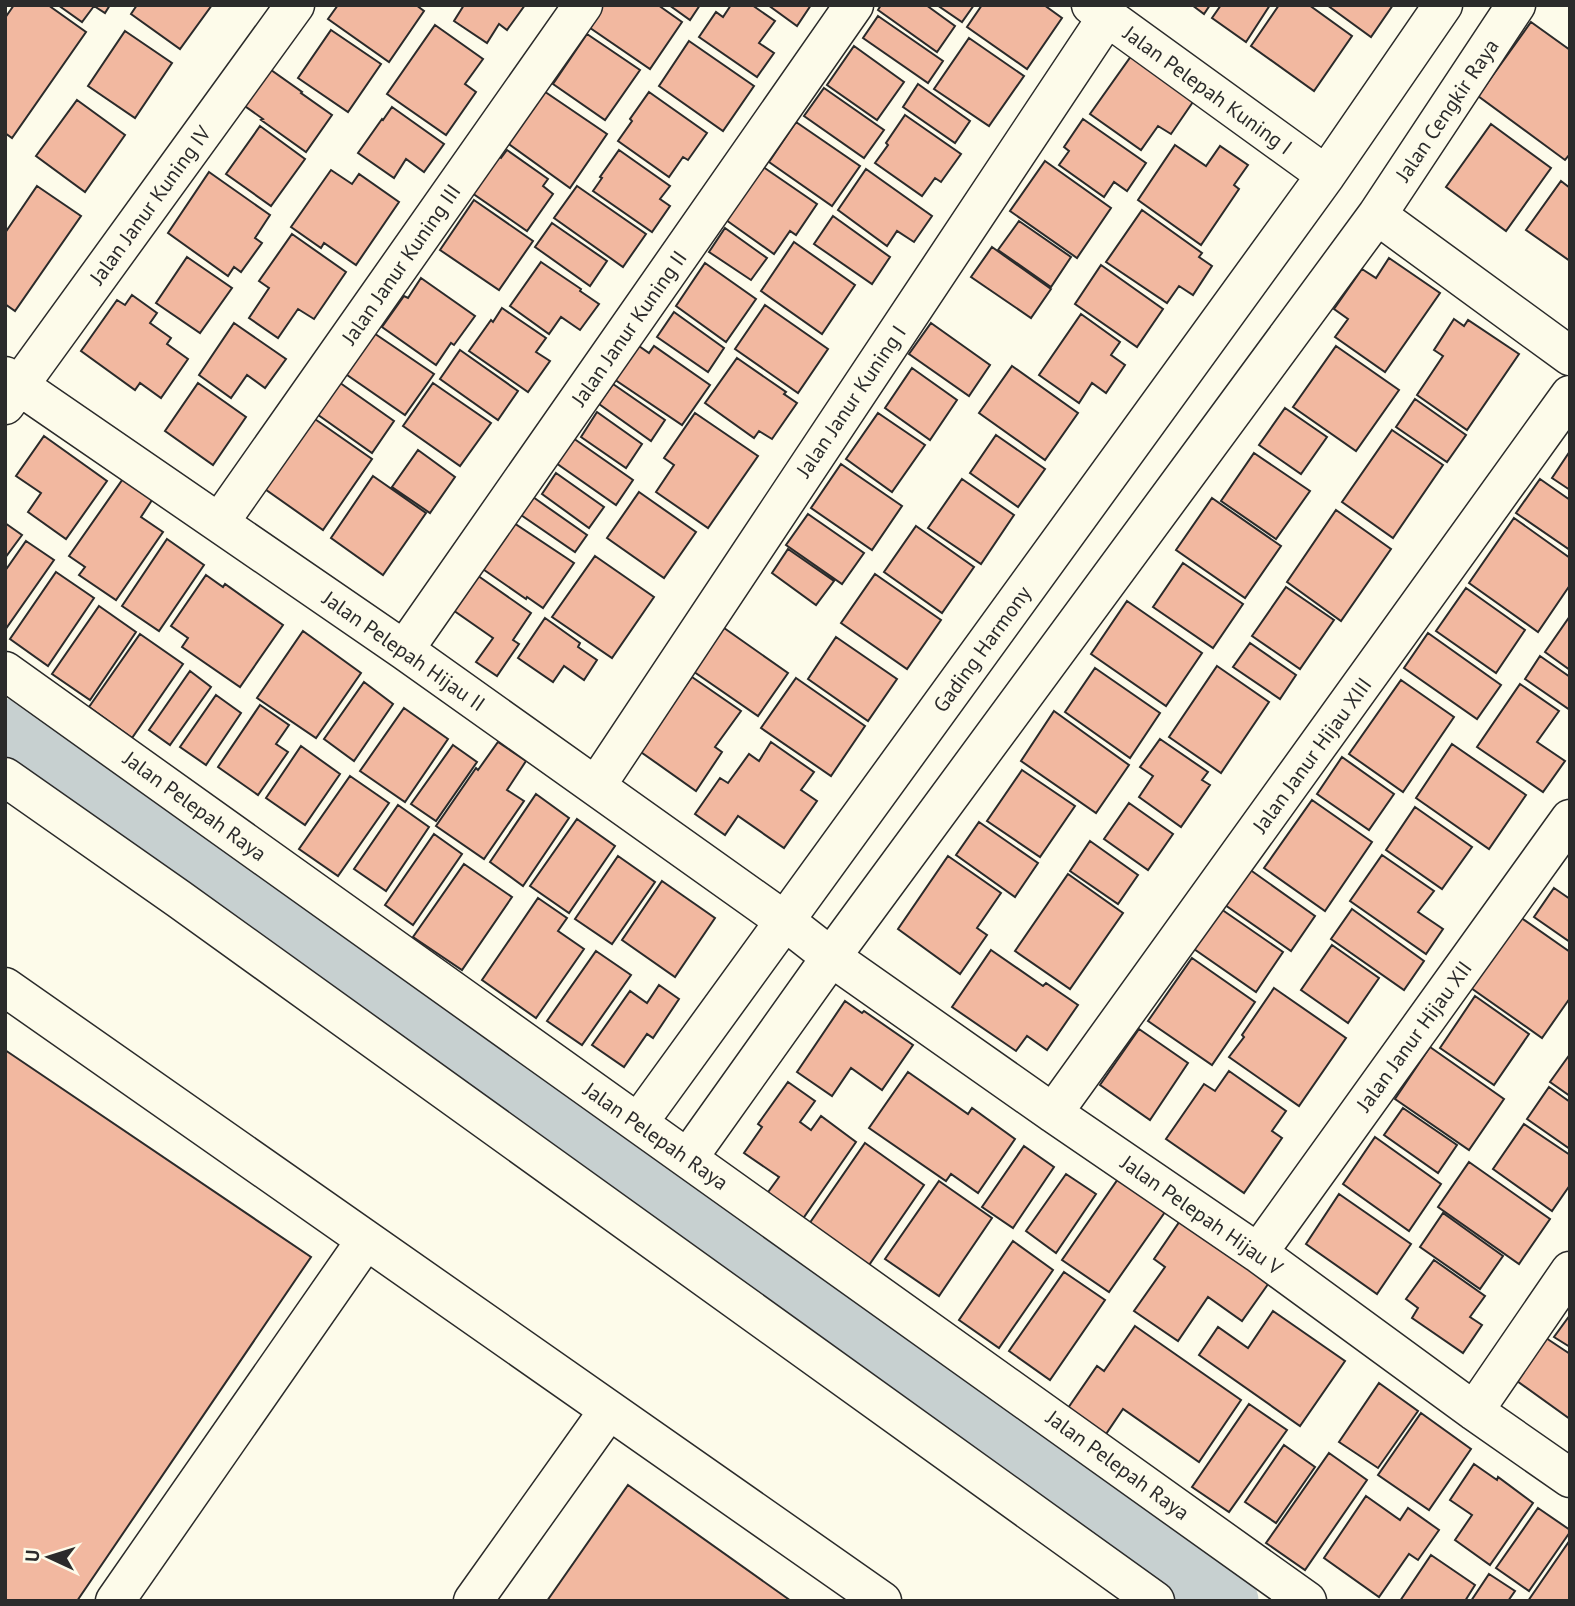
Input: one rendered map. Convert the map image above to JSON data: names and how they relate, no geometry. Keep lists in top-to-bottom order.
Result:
{
  "streets": {
    "street": [
      "Jalan Pelepah Kuning I",
      "Jalan Cengkir Raya",
      "Jalan Janur Kuning IV",
      "Jalan Janur Kuning III",
      "Jalan Janur Kuning II",
      "Jalan Janur Kuning I",
      "Gading Harmony",
      "Jalan Pelepah Hijau II",
      "Jalan Janur Hijau XIII",
      "Jalan Pelepah Raya",
      "Jalan Janur Hijau XII",
      "Jalan Pelepah Hijau V"
    ]
  },
  "crossings": [
    ["Jalan Pelepah Kuning I", "Jalan Janur Kuning I"],
    ["Jalan Pelepah Kuning I", "Gading Harmony"],
    ["Jalan Janur Kuning IV", "Jalan Pelepah Hijau II"],
    ["Jalan Janur Kuning III", "Jalan Pelepah Hijau II"],
    ["Jalan Janur Kuning II", "Jalan Pelepah Hijau II"],
    ["Jalan Janur Kuning I", "Jalan Pelepah Hijau II"],
    ["Gading Harmony", "Jalan Pelepah Hijau II"],
    ["Gading Harmony", "Jalan Pelepah Raya"],
    ["Jalan Pelepah Hijau II", "Jalan Pelepah Hijau V"],
    ["Jalan Janur Hijau XIII", "Jalan Pelepah Hijau V"],
    ["Jalan Janur Hijau XII", "Jalan Pelepah Hijau V"]
  ],
  "north": "left"
}
